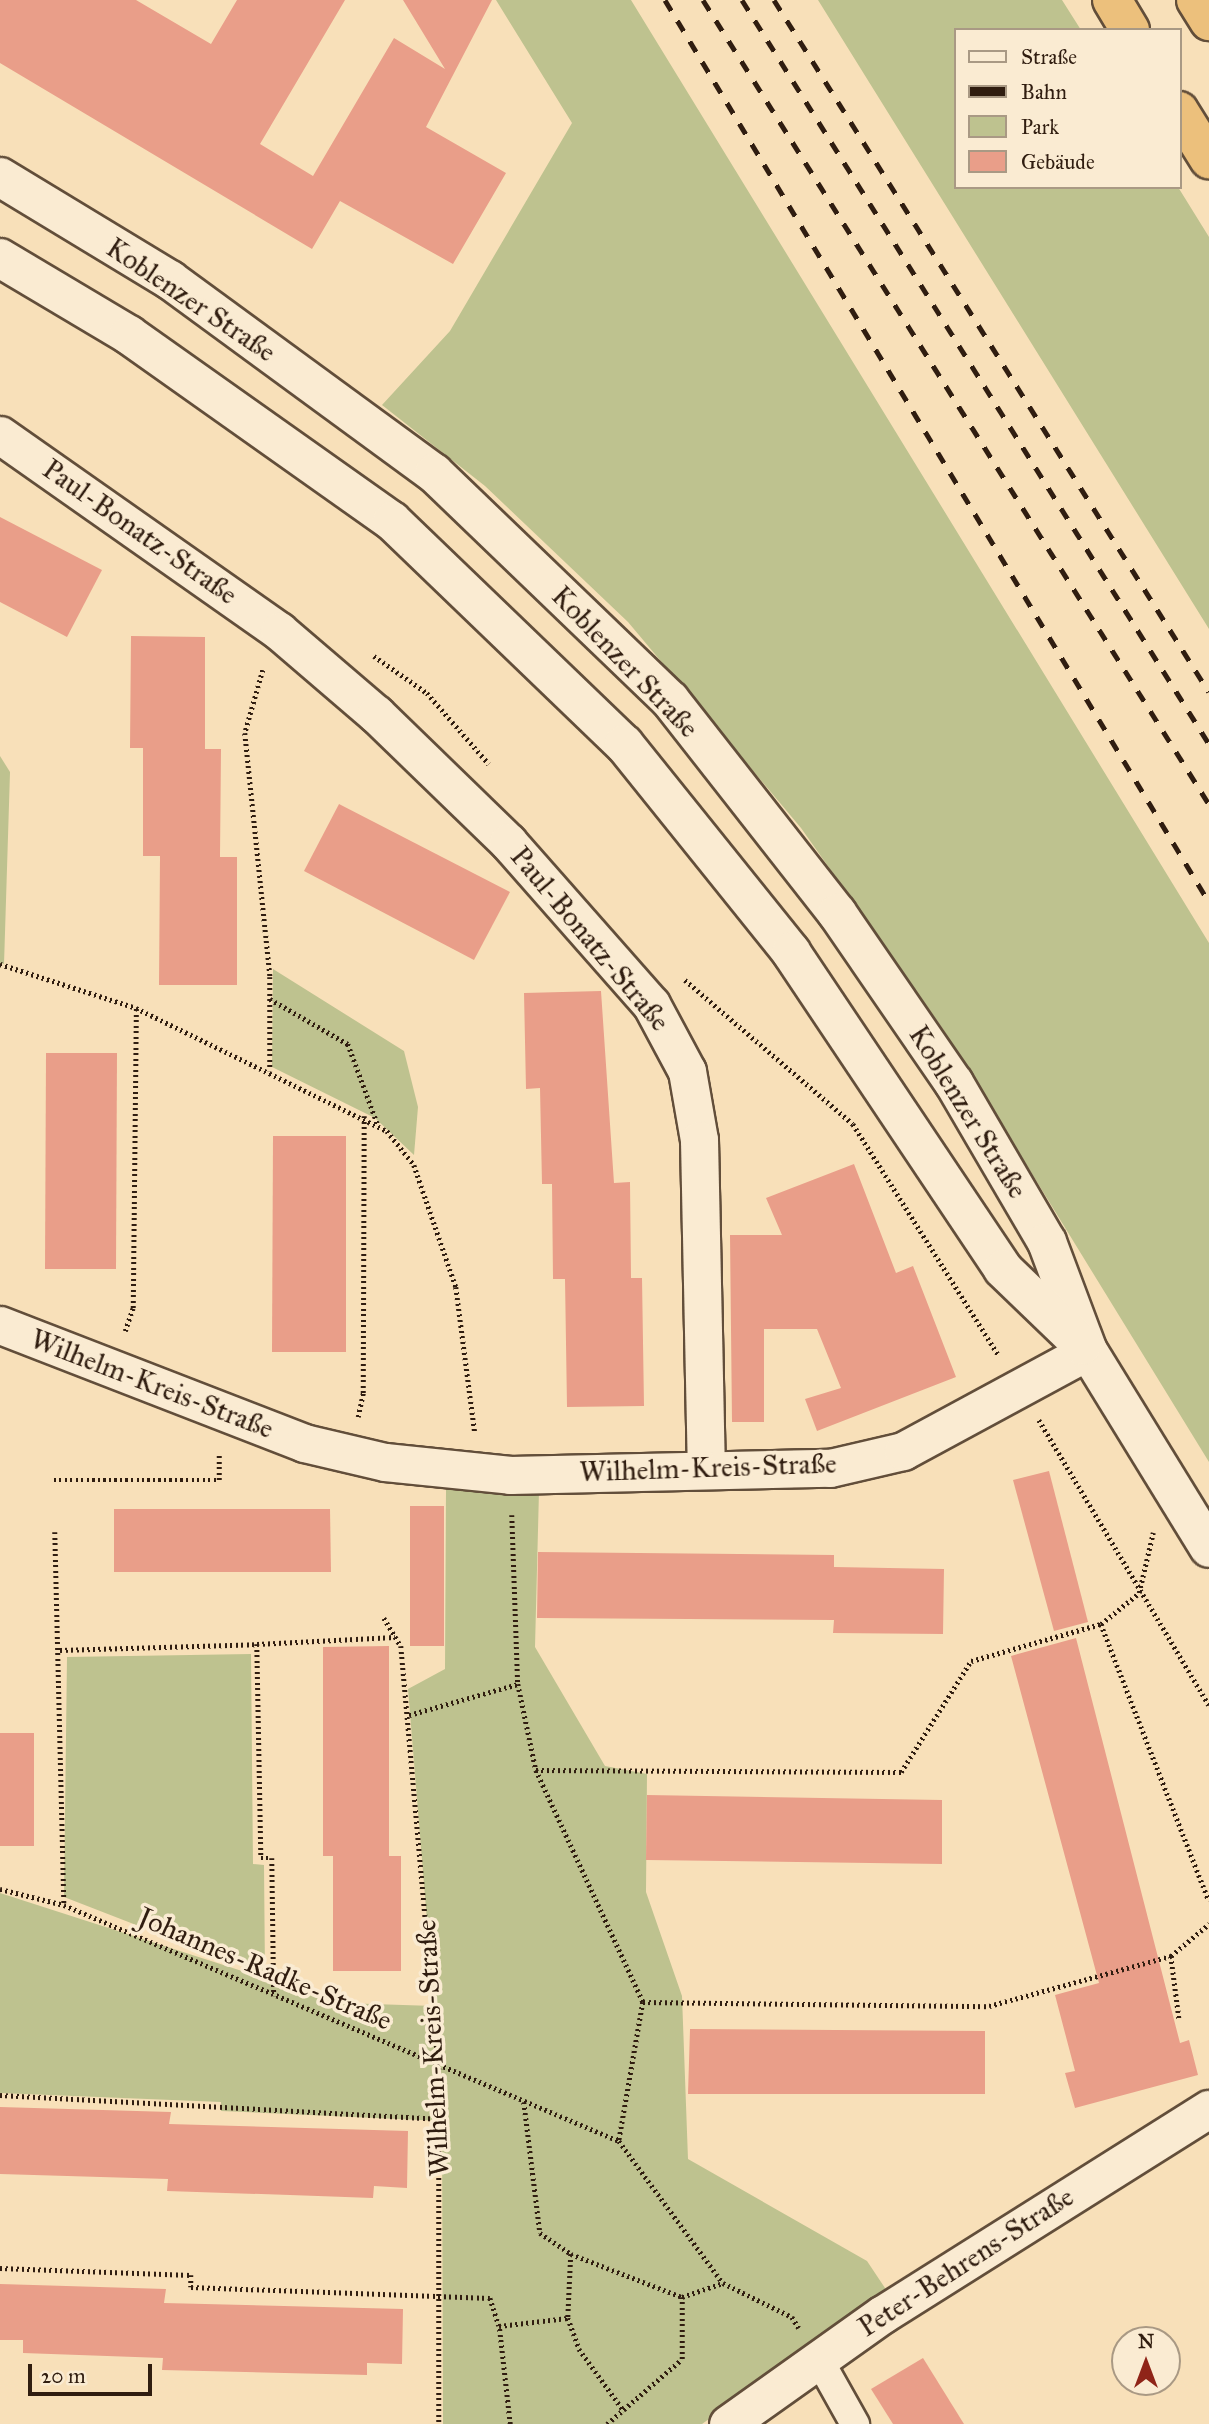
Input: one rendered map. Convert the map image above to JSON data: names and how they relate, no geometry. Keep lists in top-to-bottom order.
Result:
{
  "streets": {
    "main road": ["Koblenzer Straße"],
    "street": ["Paul-Bonatz-Straße", "Wilhelm-Kreis-Straße", "Peter-Behrens-Straße"],
    "path": ["Johannes-Radke-Straße"]
  },
  "crossings": [
    ["Koblenzer Straße", "Wilhelm-Kreis-Straße"],
    ["Paul-Bonatz-Straße", "Wilhelm-Kreis-Straße"],
    ["Wilhelm-Kreis-Straße", "Johannes-Radke-Straße"]
  ],
  "legend": [
    "Straße",
    "Bahn",
    "Park",
    "Gebäude"
  ],
  "scale_bar": "20 m",
  "north": "top"
}
